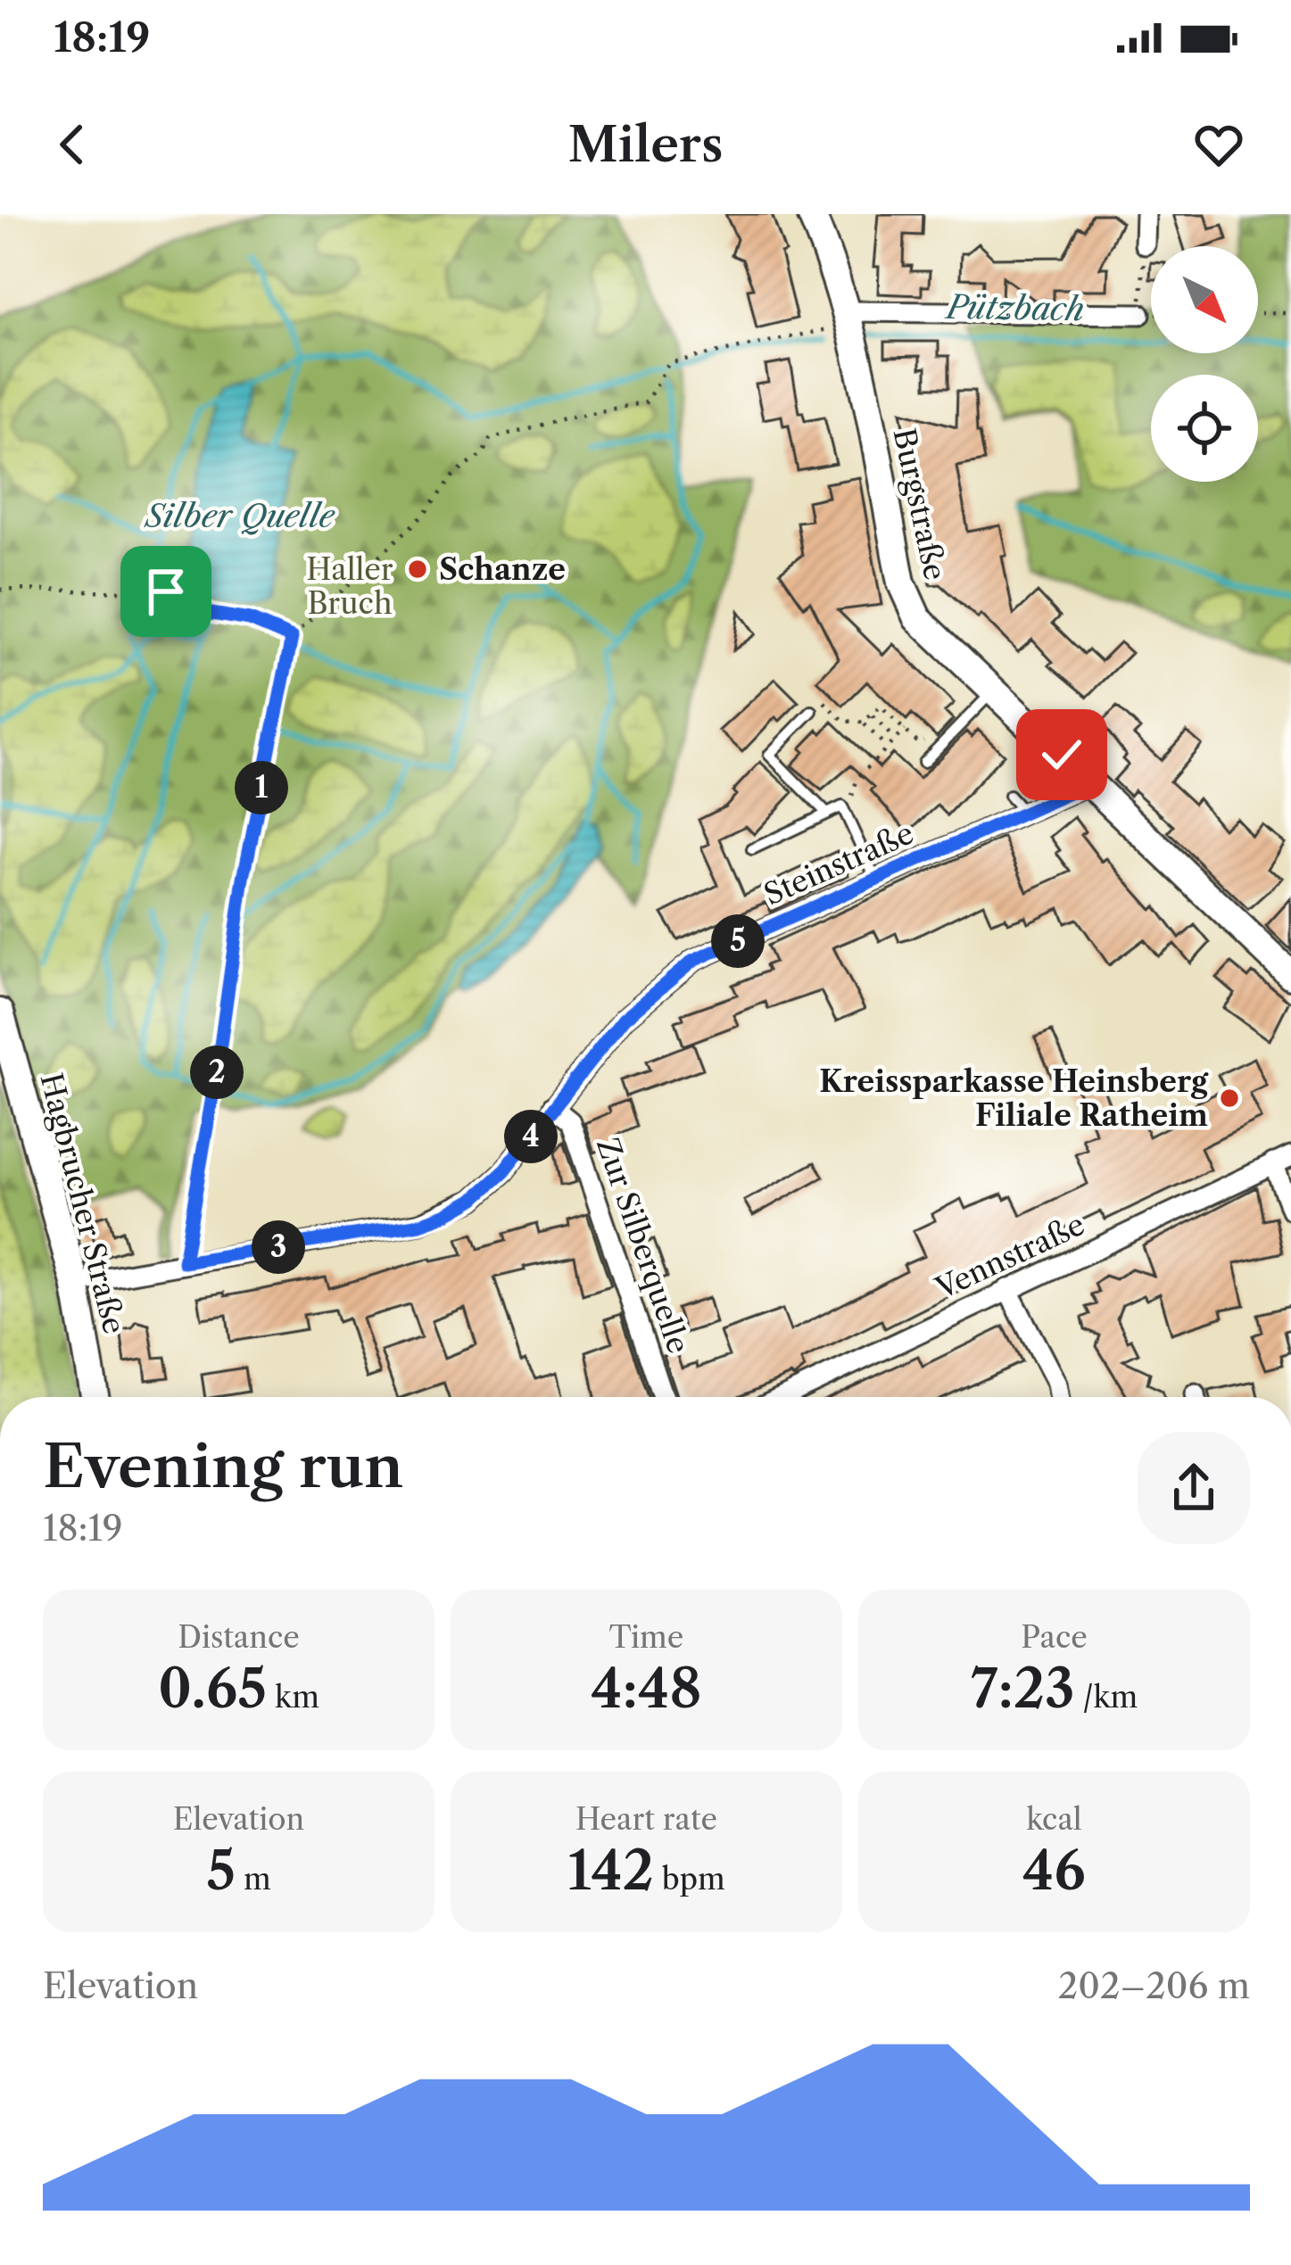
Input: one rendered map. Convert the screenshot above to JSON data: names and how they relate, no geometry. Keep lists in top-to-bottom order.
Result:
{
  "streets": {
    "street": [
      "Burgstraße",
      "Steinstraße",
      "Hagbrucher Straße",
      "Zur Silberquelle",
      "Vennstraße"
    ]
  },
  "crossings": [
    ["Burgstraße", "Steinstraße"],
    ["Steinstraße", "Hagbrucher Straße"],
    ["Steinstraße", "Zur Silberquelle"]
  ],
  "water": ["Pützbach", "Silber Quelle"],
  "parks": ["Haller Bruch"],
  "places": ["Schanze", "Kreissparkasse Heinsberg Filiale Ratheim"],
  "north": "bottom right",
  "page": {
    "status": "18:19",
    "header": "Milers",
    "pins": [
      "1",
      "5",
      "2",
      "4",
      "3"
    ],
    "heading": ["Evening run", "18:19"],
    "stats": [
      ["Distance", "0.65 km"],
      ["Time", "4:48"],
      ["Pace", "7:23 /km"],
      ["Elevation", "5 m"],
      ["Heart rate", "142 bpm"],
      ["kcal", "46"]
    ],
    "chart": ["Elevation", "202–206 m"]
  }
}
